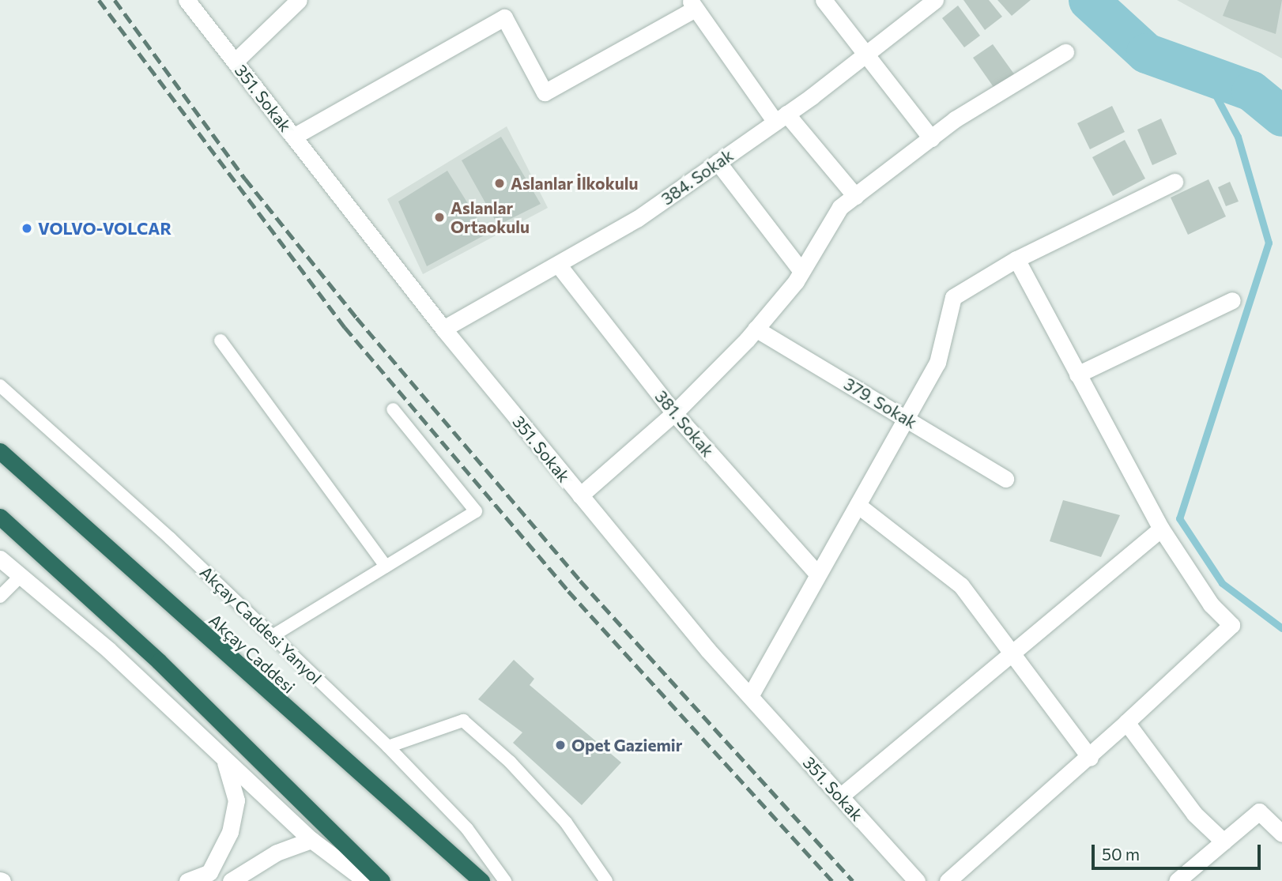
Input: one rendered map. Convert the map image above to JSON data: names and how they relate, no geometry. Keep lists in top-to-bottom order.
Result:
{
  "streets": {
    "highway": ["Akçay Caddesi"],
    "street": [
      "351. Sokak",
      "384. Sokak",
      "379. Sokak",
      "381. Sokak"
    ],
    "lane": ["Akçay Caddesi Yanyol"]
  },
  "crossings": [
    ["351. Sokak", "384. Sokak"],
    ["384. Sokak", "381. Sokak"]
  ],
  "places": [
    "Aslanlar İlkokulu",
    "Aslanlar Ortaokulu",
    "VOLVO-VOLCAR",
    "Opet Gaziemir"
  ],
  "scale_bar": "50 m"
}
